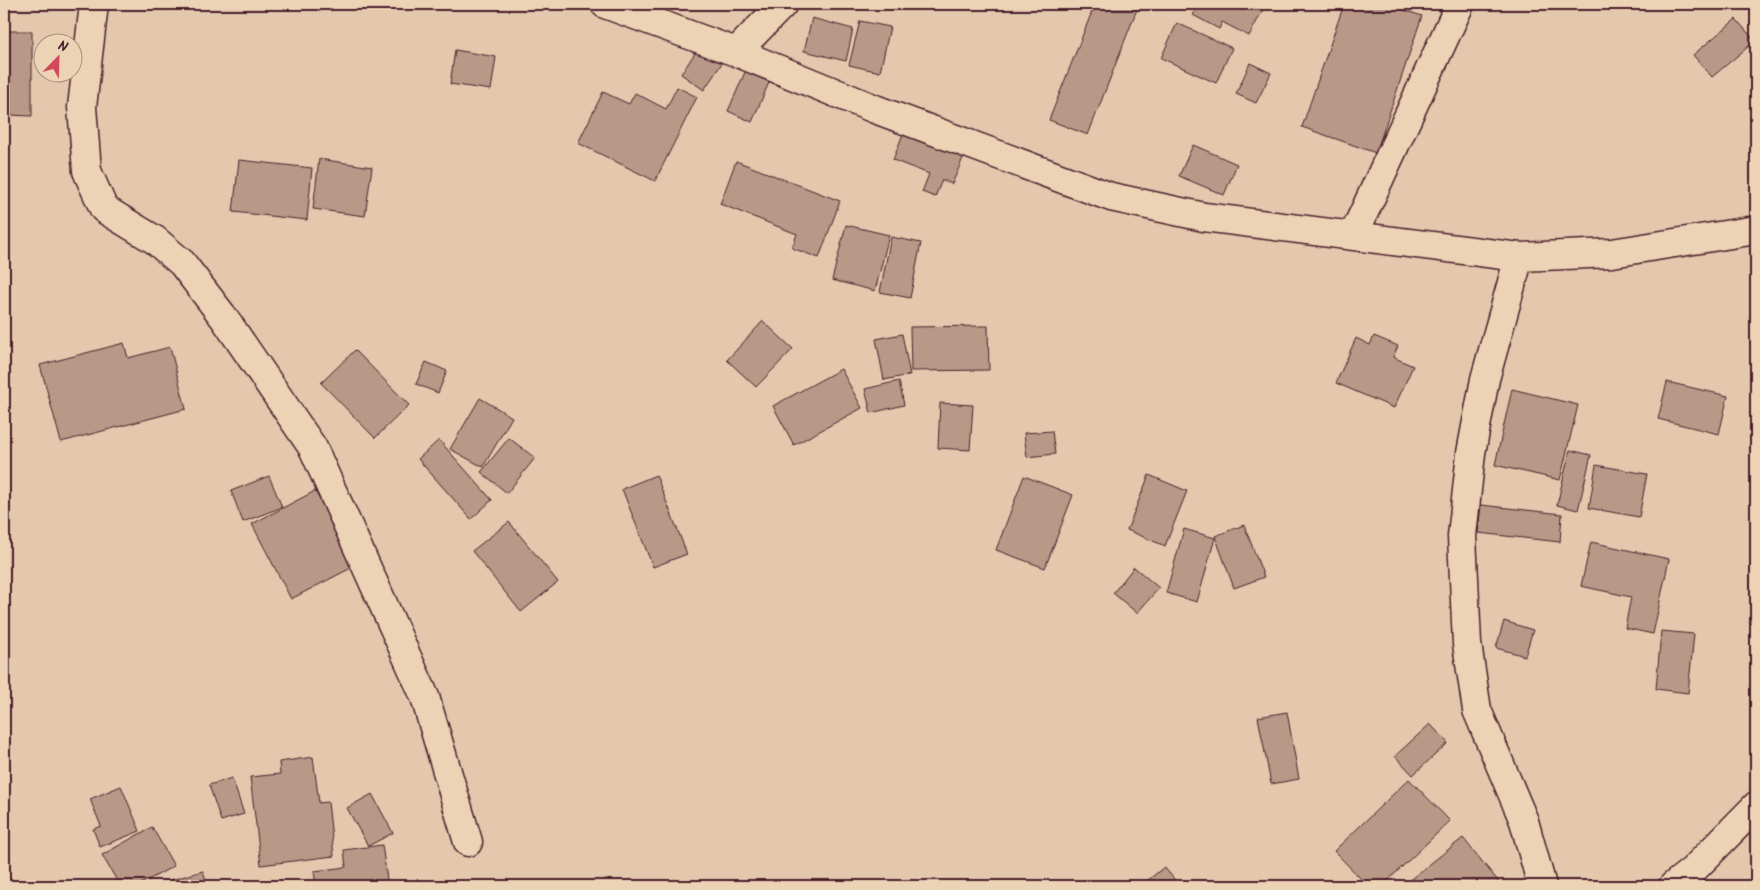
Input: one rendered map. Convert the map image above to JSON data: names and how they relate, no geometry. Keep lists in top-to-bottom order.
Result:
{
  "north": "top right"
}
